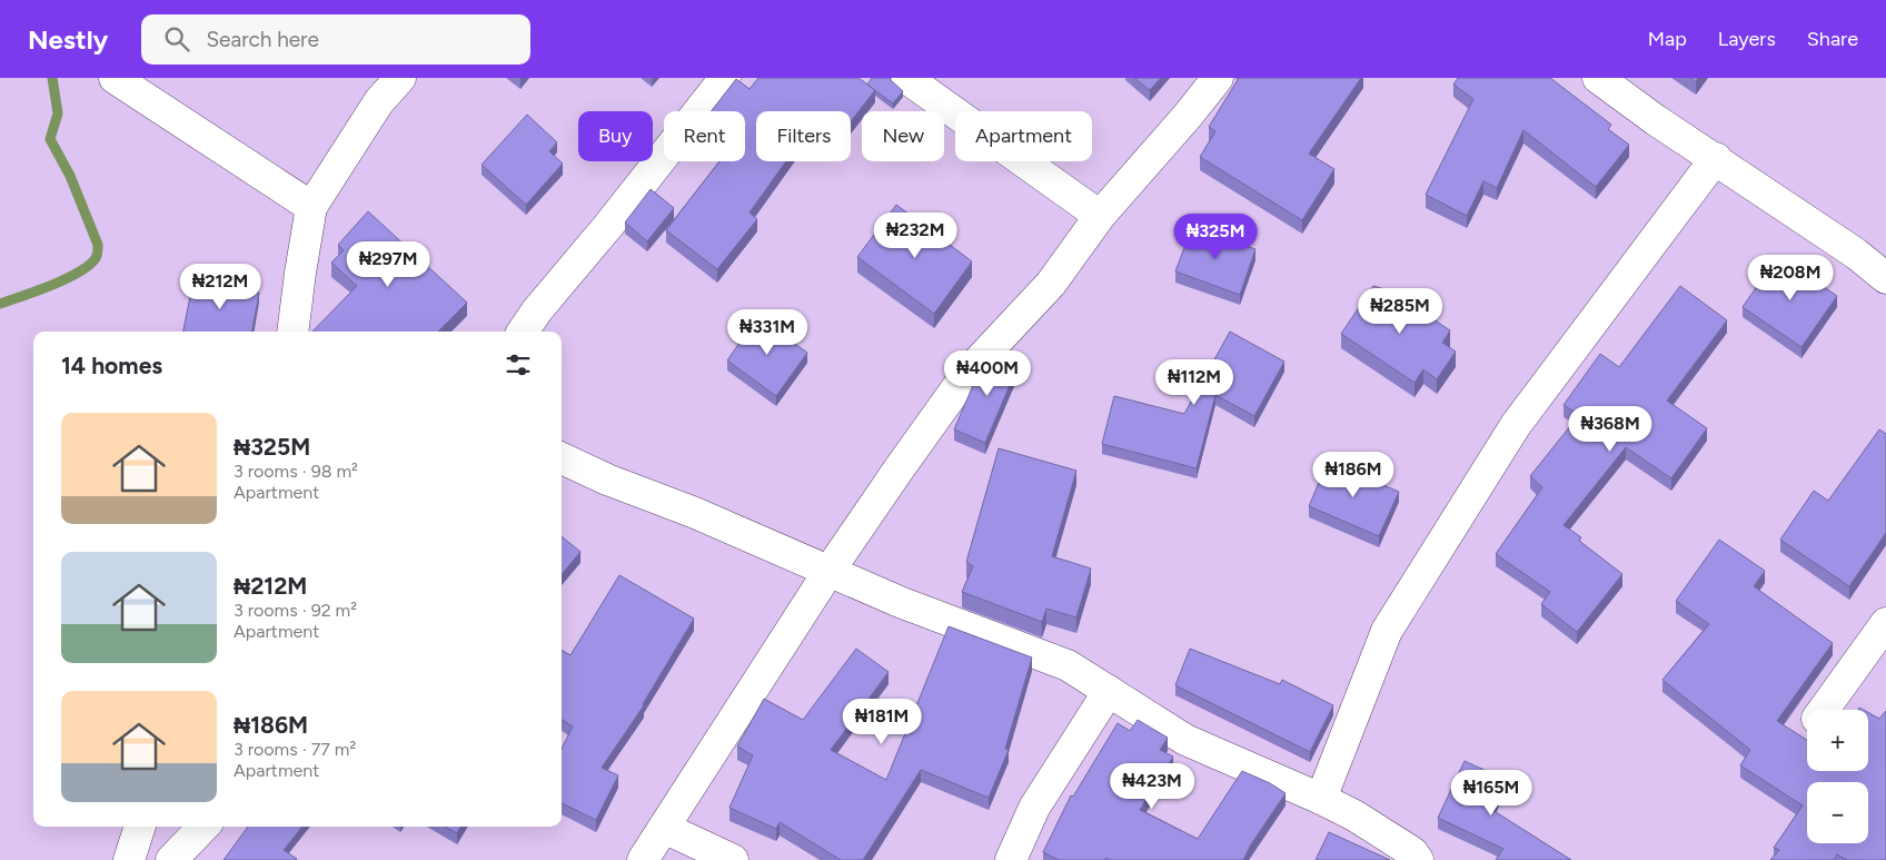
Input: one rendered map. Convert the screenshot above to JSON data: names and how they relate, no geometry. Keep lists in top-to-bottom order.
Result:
{
  "page": {
    "header": "Nestly",
    "search": "Search here",
    "nav": ["Map", "Layers", "Share"],
    "chip": [
      "Buy",
      "Rent",
      "Filters",
      "New",
      "Apartment"
    ],
    "price": [
      "₦232M",
      "₦325M",
      "₦297M",
      "₦208M",
      "₦212M",
      "₦285M",
      "₦331M",
      "₦400M",
      "₦112M",
      "₦368M",
      "₦186M",
      "₦181M",
      "₦423M",
      "₦165M"
    ],
    "heading": "14 homes",
    "list": [
      {
        "name": "₦325M",
        "note": "3 rooms · 98 m² · Apartment"
      },
      {
        "name": "₦212M",
        "note": "3 rooms · 92 m² · Apartment"
      },
      {
        "name": "₦186M",
        "note": "3 rooms · 77 m² · Apartment"
      }
    ],
    "map_buttons": ["+", "−"]
  }
}
